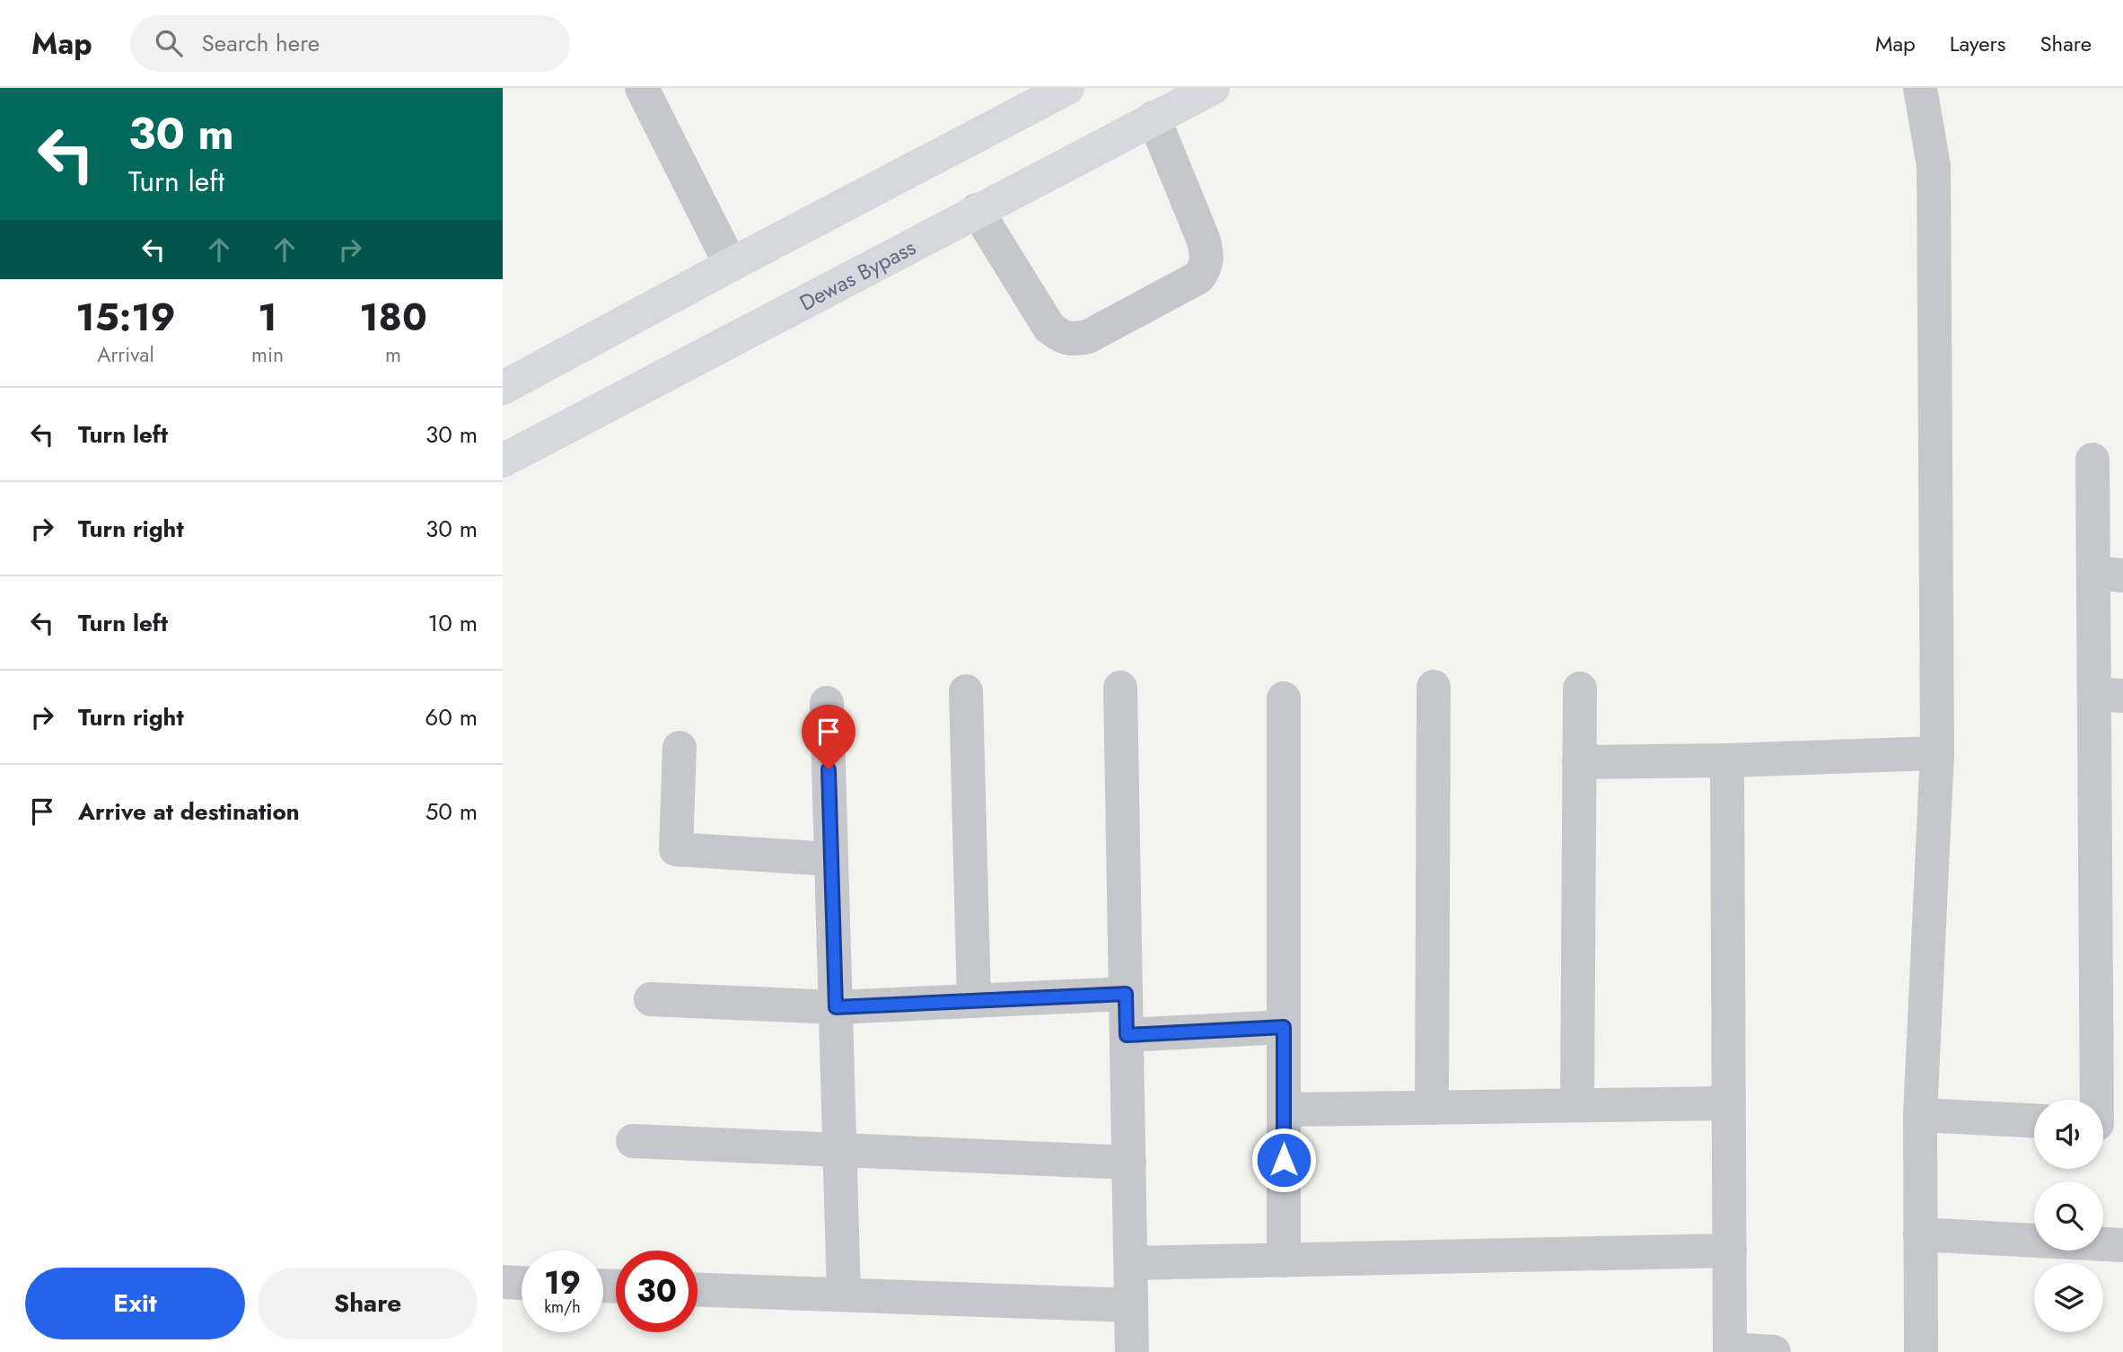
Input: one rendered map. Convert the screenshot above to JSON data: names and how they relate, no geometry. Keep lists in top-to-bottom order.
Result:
{
  "streets": {
    "highway": ["Dewas Bypass"]
  },
  "page": {
    "header": "Map",
    "search": "Search here",
    "nav": ["Map", "Layers", "Share"],
    "turn": ["30 m", "Turn left"],
    "eta": [
      "15:19",
      "Arrival",
      "1",
      "min",
      "180",
      "m"
    ],
    "list": [
      {
        "name": "Turn left",
        "value": "30 m"
      },
      {
        "name": "Turn right",
        "value": "30 m"
      },
      {
        "name": "Turn left",
        "value": "10 m"
      },
      {
        "name": "Turn right",
        "value": "60 m"
      },
      {
        "name": "Arrive at destination",
        "value": "50 m"
      }
    ],
    "speed": "19 km/h",
    "limit": "30",
    "buttons": ["Exit", "Share"]
  }
}
